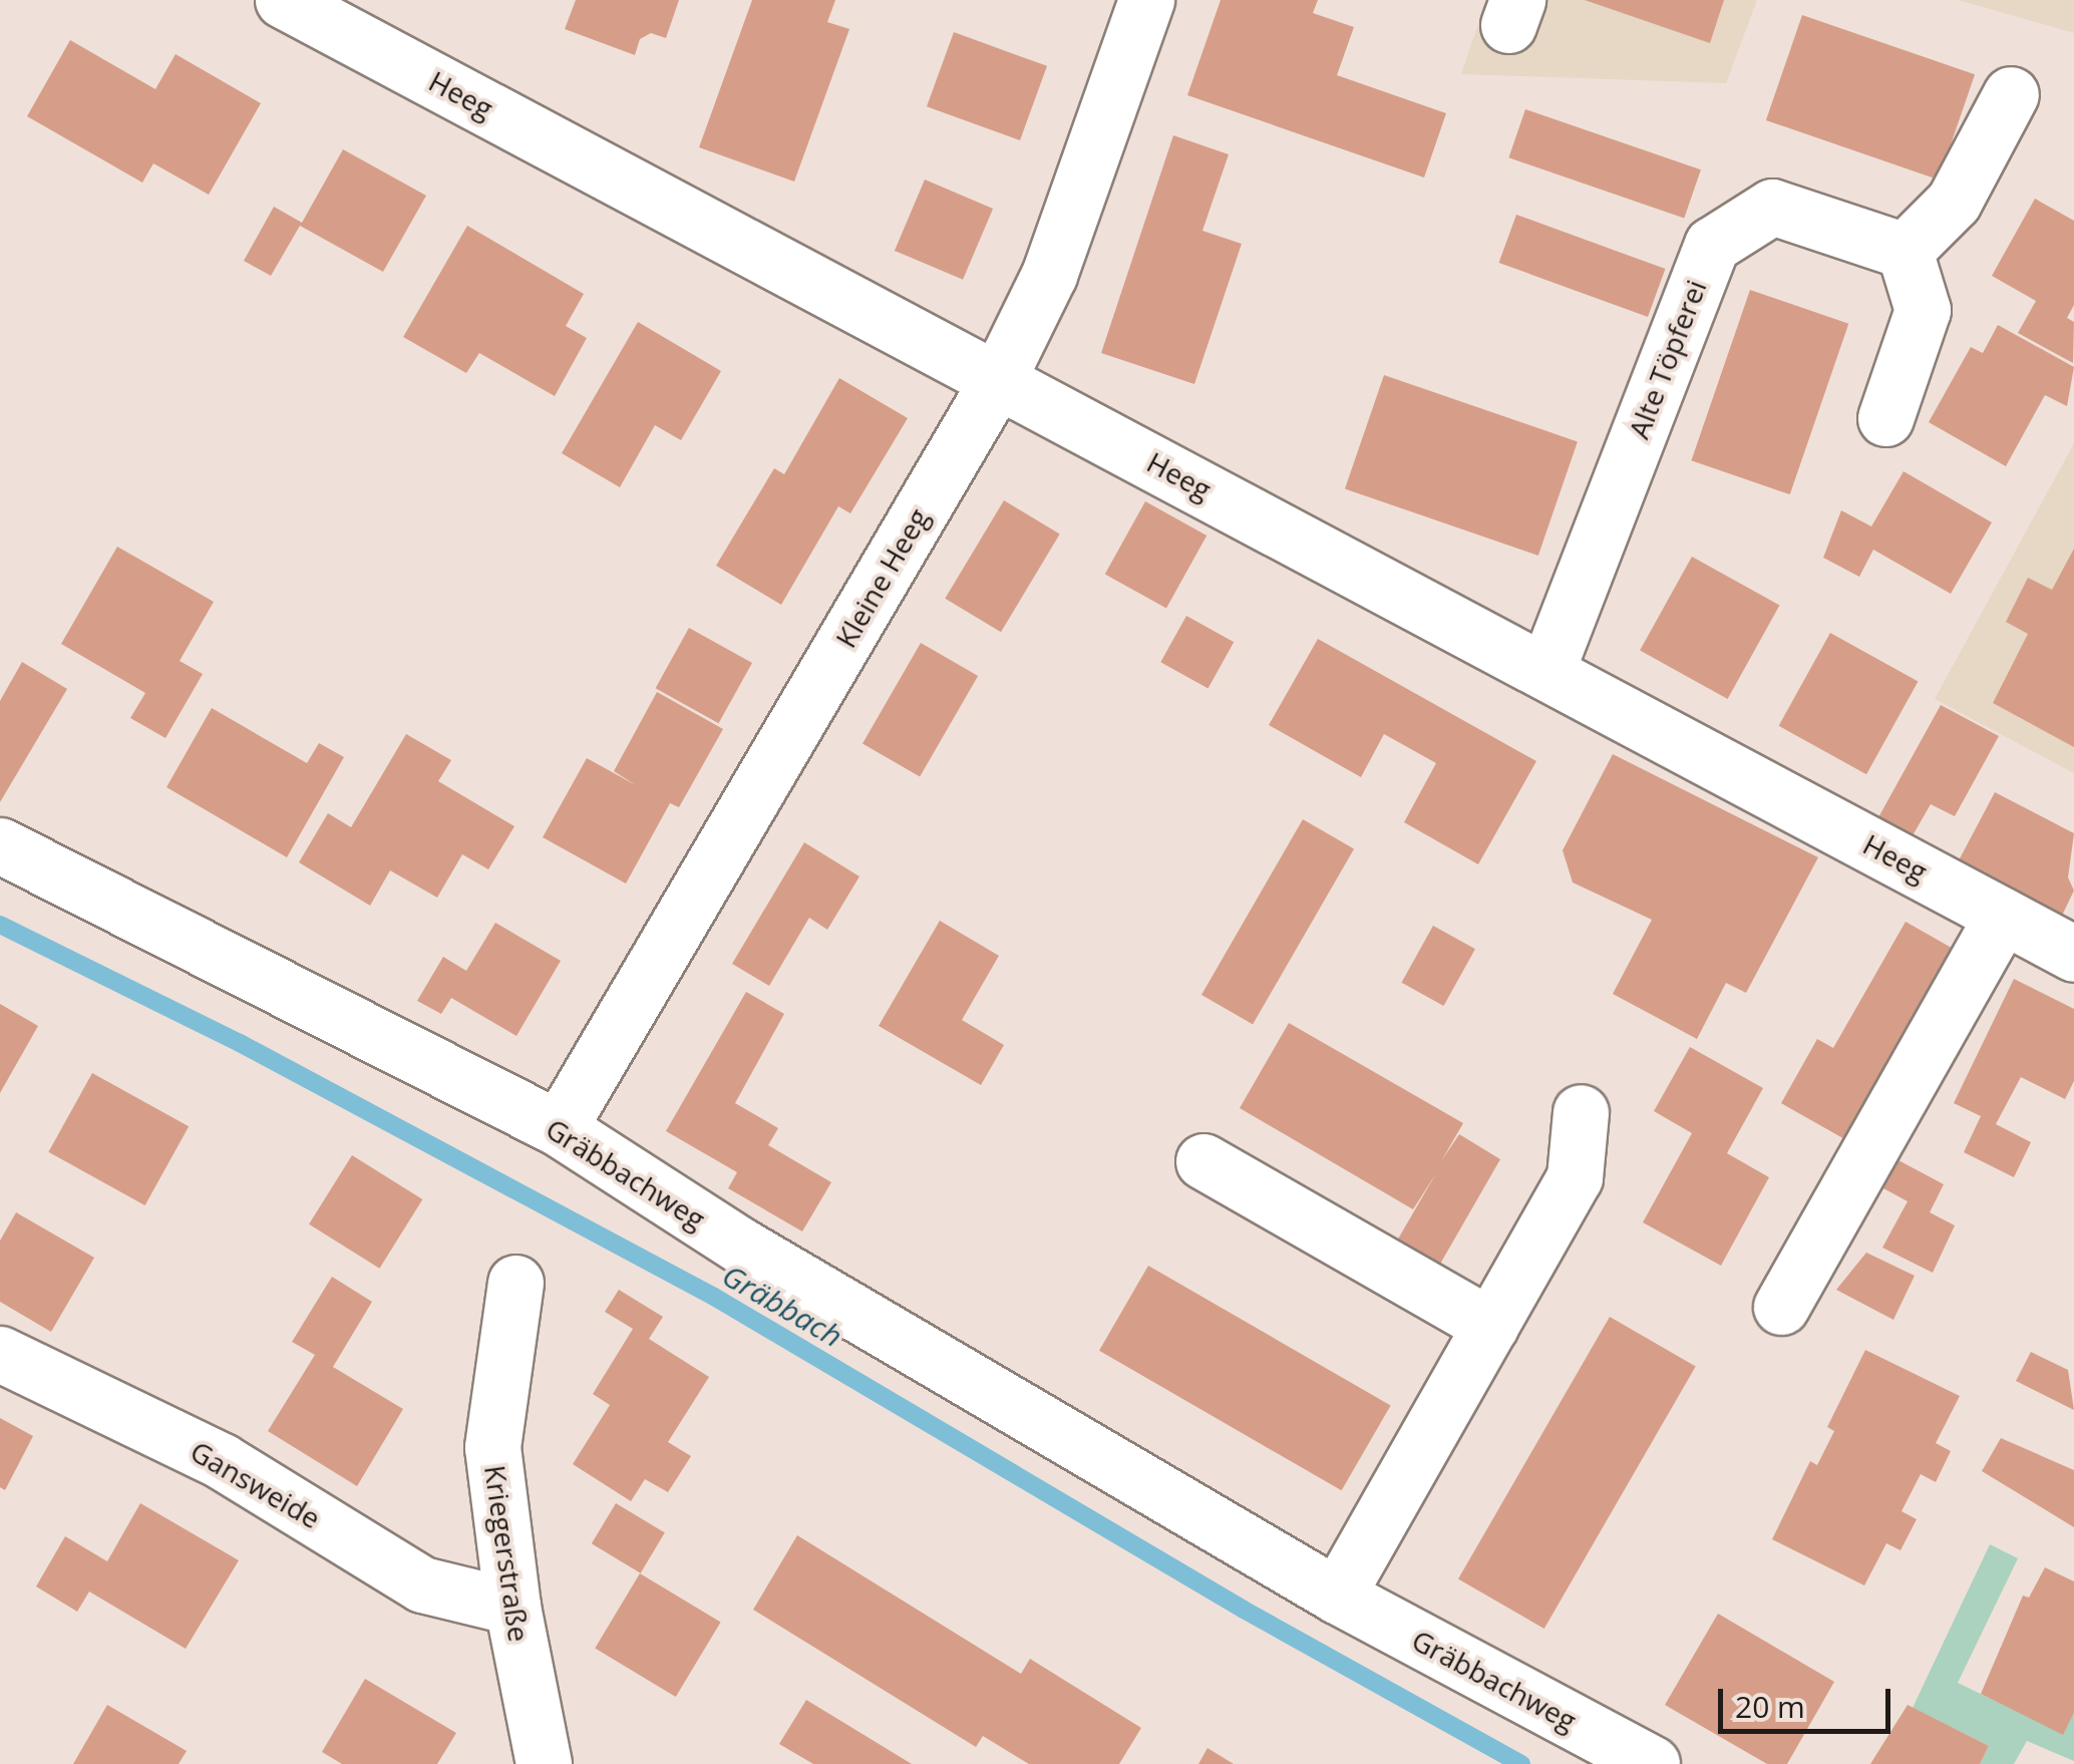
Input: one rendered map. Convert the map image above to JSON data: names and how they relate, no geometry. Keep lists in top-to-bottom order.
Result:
{
  "streets": {
    "street": [
      "Heeg",
      "Alte Töpferei",
      "Kleine Heeg",
      "Gräbbachweg",
      "Gansweide",
      "Kriegerstraße"
    ]
  },
  "crossings": [
    ["Heeg", "Alte Töpferei"],
    ["Heeg", "Kleine Heeg"],
    ["Kleine Heeg", "Gräbbachweg"],
    ["Gansweide", "Kriegerstraße"]
  ],
  "water": ["Gräbbach"],
  "scale_bar": "20 m"
}
